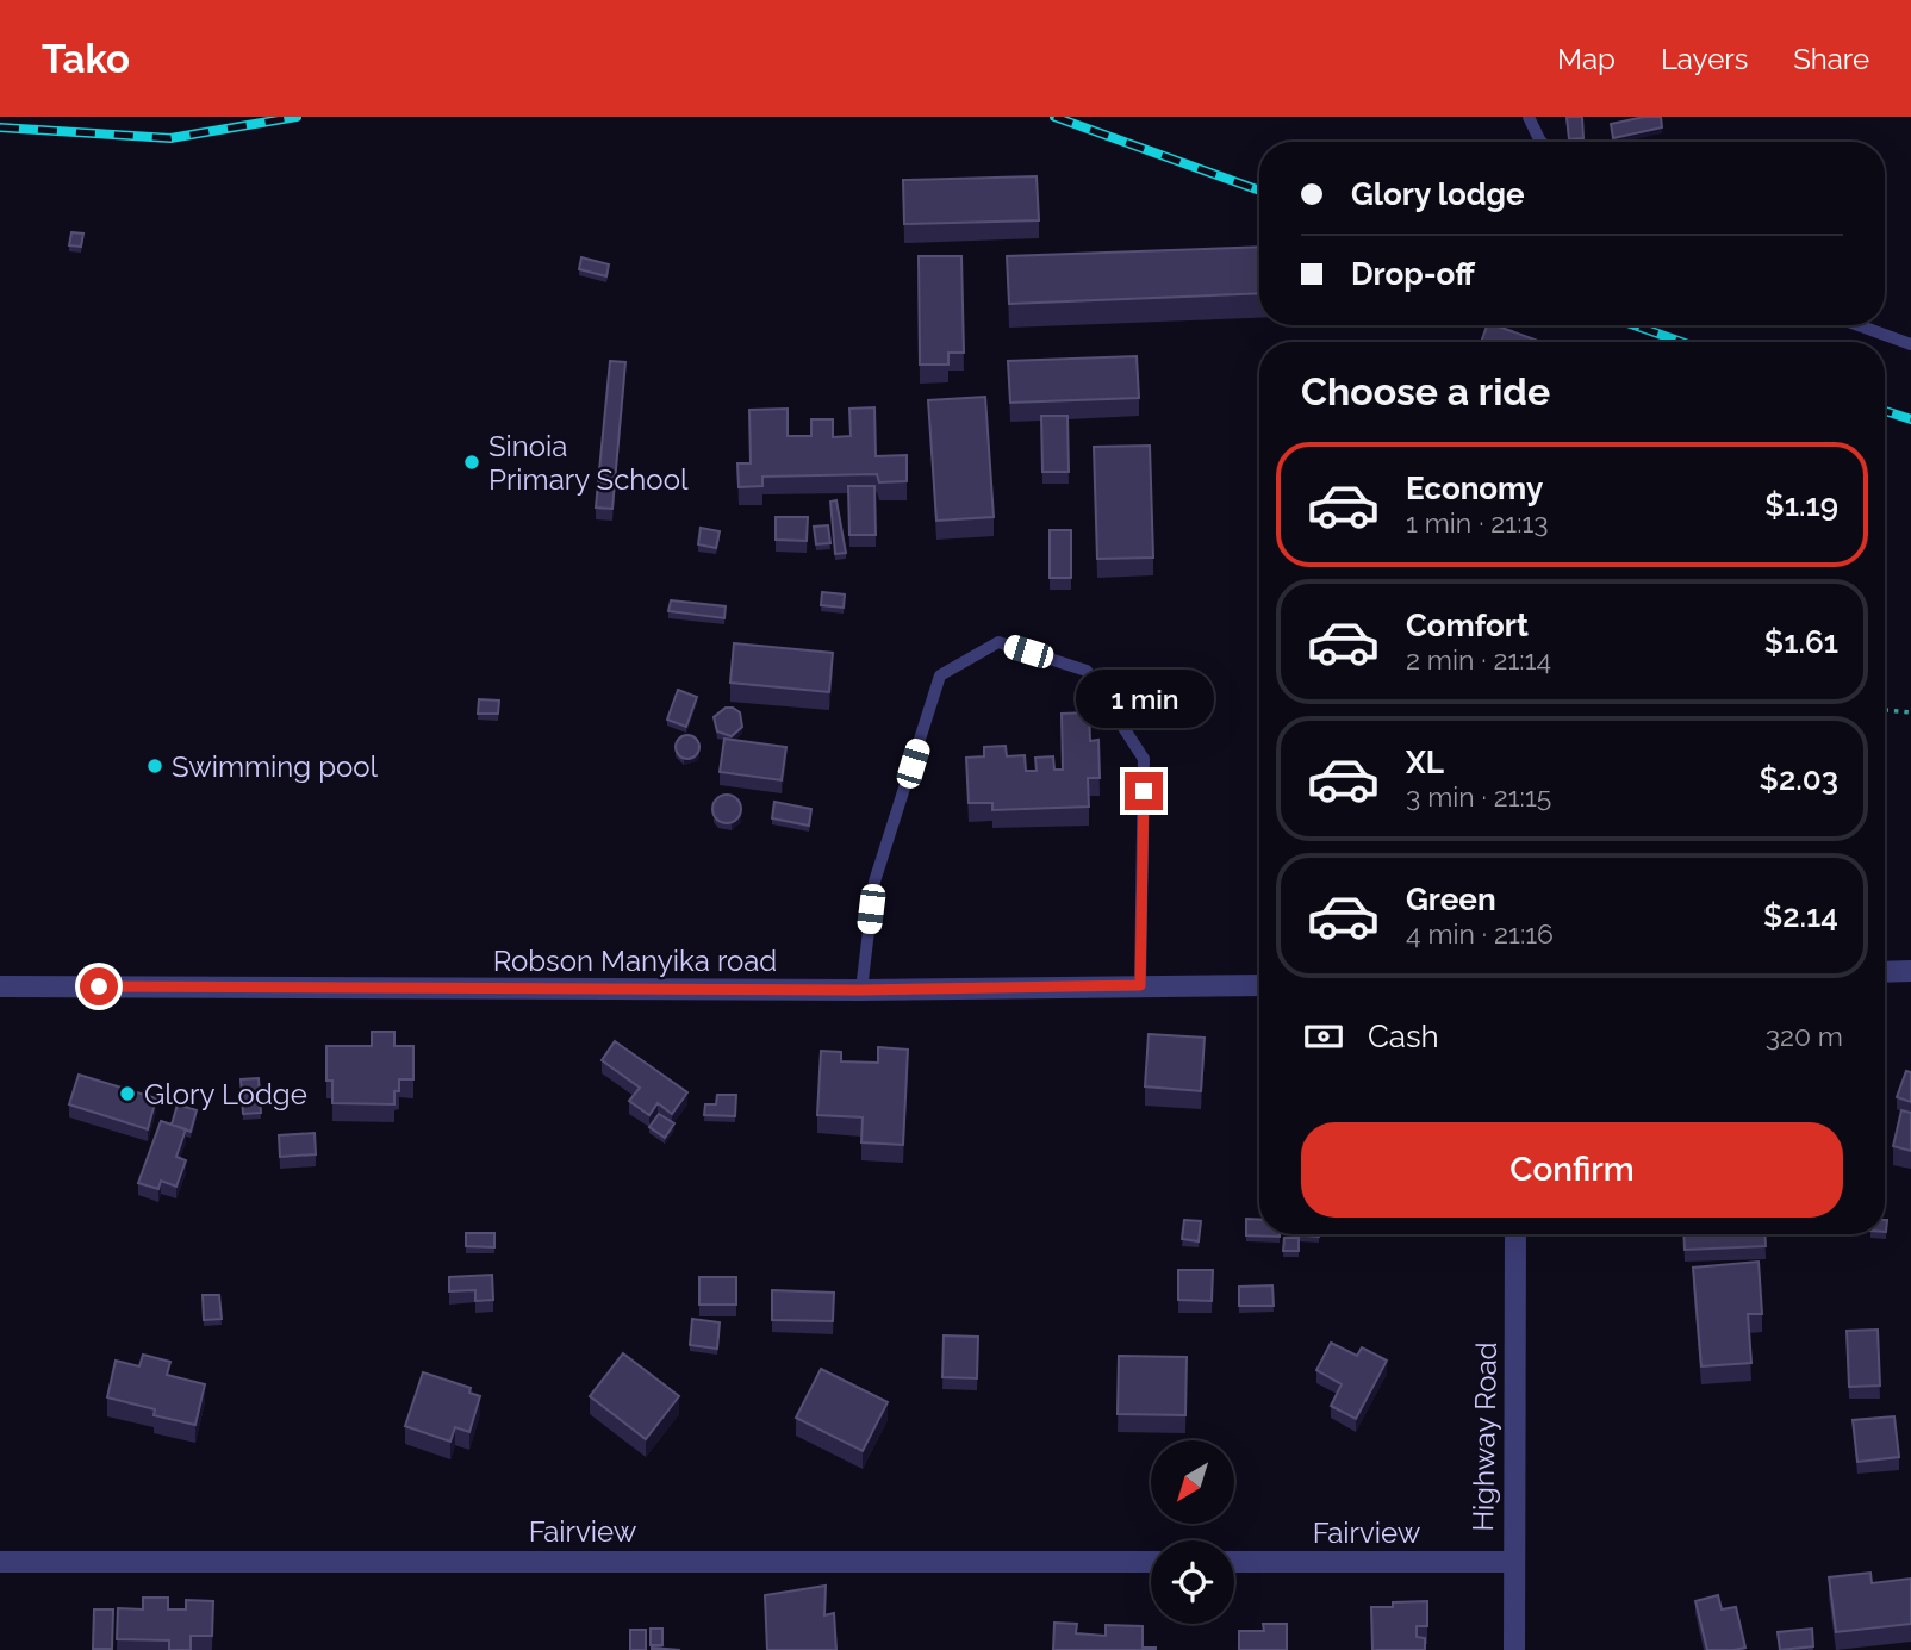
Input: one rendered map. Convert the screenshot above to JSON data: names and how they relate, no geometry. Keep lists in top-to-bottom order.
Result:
{
  "streets": {
    "street": ["Robson Manyika road", "Highway Road", "Fairview"]
  },
  "crossings": [
    ["Highway Road", "Fairview"]
  ],
  "places": ["Sinoia Primary School", "Swimming pool", "Glory Lodge"],
  "north": "bottom left",
  "page": {
    "header": "Tako",
    "nav": ["Map", "Layers", "Share"],
    "banner": ["Glory lodge", "Drop-off"],
    "heading": "Choose a ride",
    "list": [
      {
        "name": "Economy",
        "note": "1 min · 21:13",
        "value": "$1.19"
      },
      {
        "name": "Comfort",
        "note": "2 min · 21:14",
        "value": "$1.61"
      },
      {
        "name": "XL",
        "note": "3 min · 21:15",
        "value": "$2.03"
      },
      {
        "name": "Green",
        "note": "4 min · 21:16",
        "value": "$2.14"
      }
    ],
    "bubble": "1 min",
    "pay": ["Cash", "320 m"],
    "buttons": "Confirm"
  }
}
